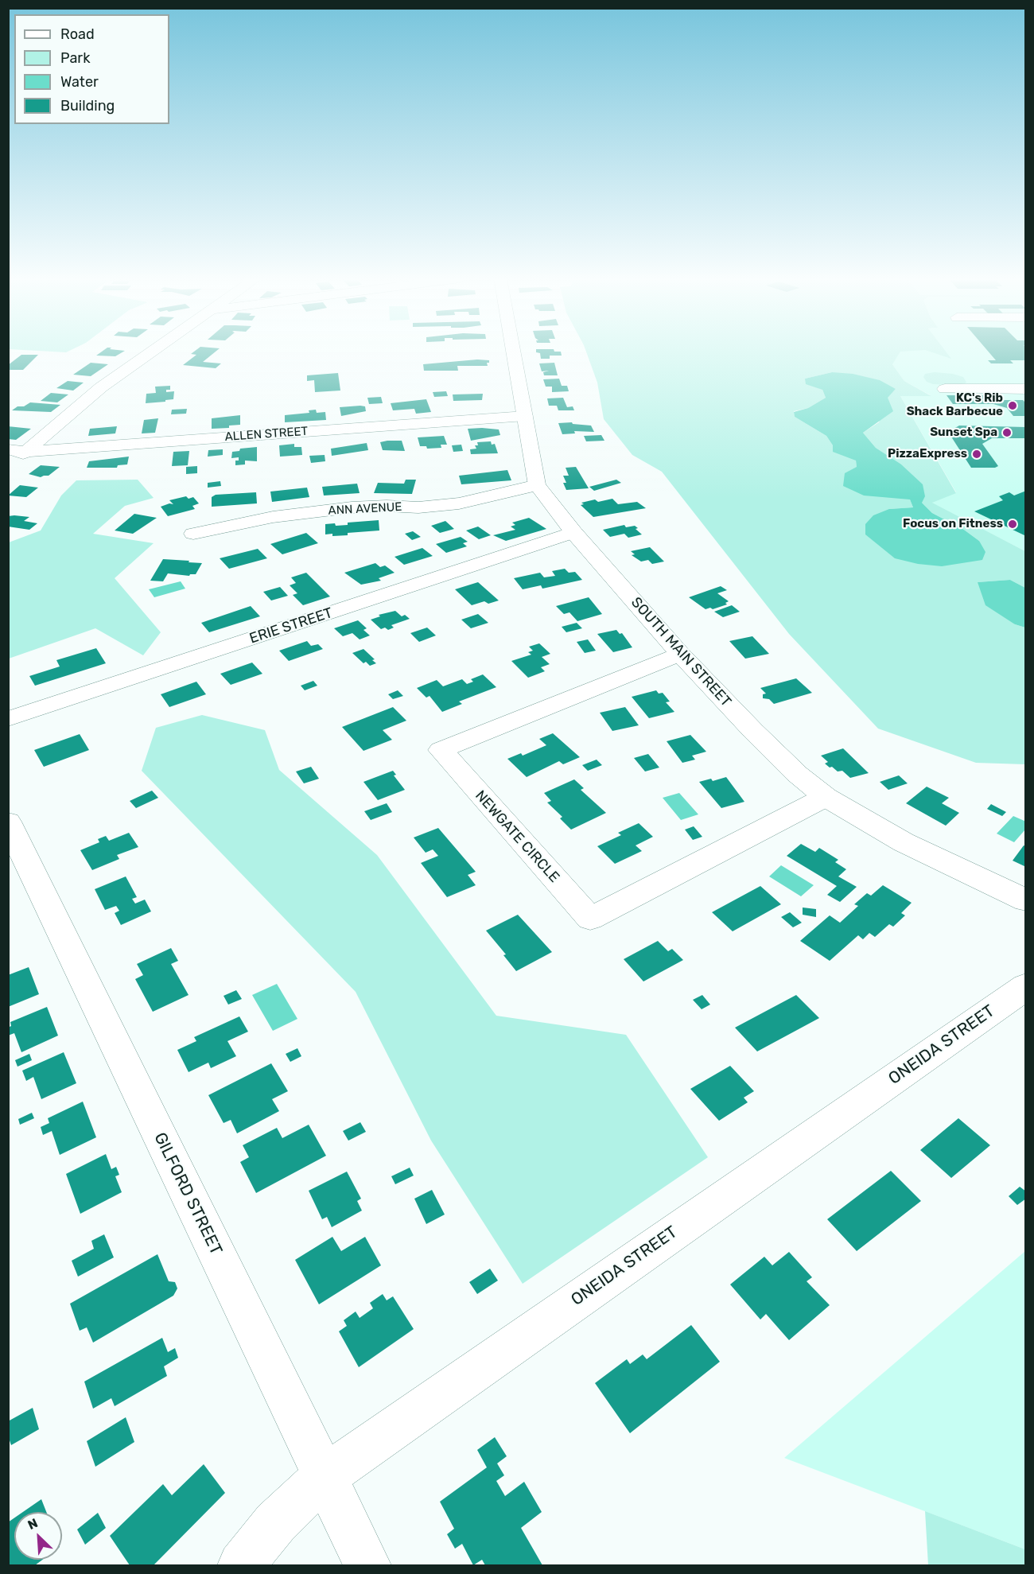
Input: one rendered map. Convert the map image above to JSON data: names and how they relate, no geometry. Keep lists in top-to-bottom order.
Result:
{
  "streets": {
    "street": [
      "ALLEN STREET",
      "ANN AVENUE",
      "ERIE STREET",
      "SOUTH MAIN STREET",
      "NEWGATE CIRCLE",
      "ONEIDA STREET",
      "GILFORD STREET"
    ]
  },
  "crossings": [
    ["ALLEN STREET", "SOUTH MAIN STREET"],
    ["ANN AVENUE", "SOUTH MAIN STREET"],
    ["ERIE STREET", "SOUTH MAIN STREET"],
    ["SOUTH MAIN STREET", "NEWGATE CIRCLE"],
    ["ONEIDA STREET", "GILFORD STREET"]
  ],
  "places": [
    "KC's Rib Shack Barbecue",
    "Sunset Spa",
    "PizzaExpress",
    "Focus on Fitness"
  ],
  "legend": [
    "Road",
    "Park",
    "Water",
    "Building"
  ],
  "north": "top left"
}
